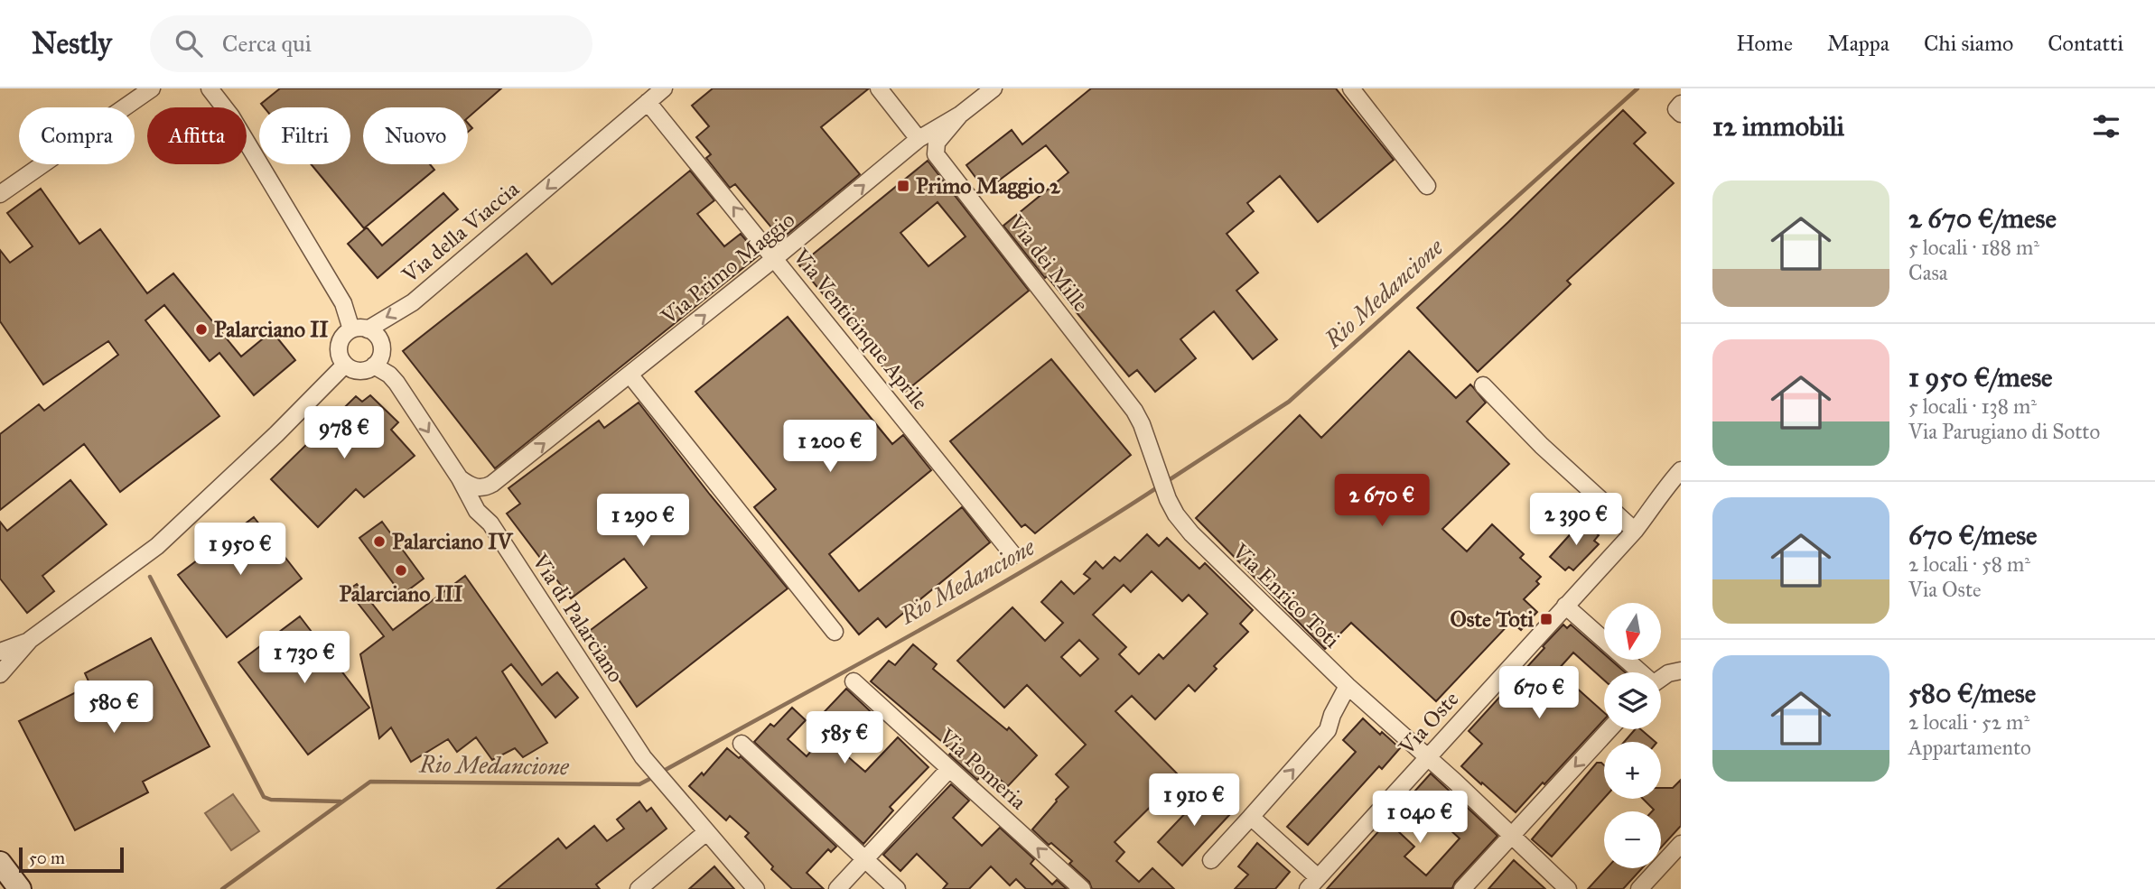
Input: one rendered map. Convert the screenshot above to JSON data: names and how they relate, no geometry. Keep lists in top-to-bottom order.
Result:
{
  "streets": {
    "street": [
      "Via della Viaccia",
      "Via dei Mille",
      "Via Primo Maggio",
      "Via Venticinque Aprile",
      "Via Enrico Toti",
      "Via di Palarciano",
      "Via Oste",
      "Via Pomeria"
    ]
  },
  "crossings": [
    ["Via della Viaccia", "Via Venticinque Aprile"],
    ["Via della Viaccia", "Via di Palarciano"],
    ["Via dei Mille", "Via Primo Maggio"],
    ["Via dei Mille", "Via Enrico Toti"],
    ["Via Primo Maggio", "Via Venticinque Aprile"],
    ["Via Enrico Toti", "Via Oste"]
  ],
  "one_way": ["Via della Viaccia", "Via Primo Maggio", "Via Pomeria"],
  "water": ["Rio Medancione"],
  "places": {
    "transit": ["Primo Maggio 2", "Oste Toti"],
    "other": ["Palarciano II", "Palarciano IV", "Palarciano III"]
  },
  "scale_bar": "50 m",
  "north": "bottom",
  "page": {
    "header": "Nestly",
    "search": "Cerca qui",
    "nav": [
      "Home",
      "Mappa",
      "Chi siamo",
      "Contatti"
    ],
    "heading": "12 immobili",
    "chip": [
      "Compra",
      "Affitta",
      "Filtri",
      "Nuovo"
    ],
    "list": [
      {
        "name": "2 670 €/mese",
        "note": "5 locali · 188 m² · Casa"
      },
      {
        "name": "1 950 €/mese",
        "note": "5 locali · 138 m² · Via Parugiano di Sotto"
      },
      {
        "name": "670 €/mese",
        "note": "2 locali · 58 m² · Via Oste"
      },
      {
        "name": "580 €/mese",
        "note": "2 locali · 52 m² · Appartamento"
      }
    ],
    "price": [
      "978 €",
      "1 200 €",
      "2 670 €",
      "2 390 €",
      "1 290 €",
      "1 950 €",
      "1 730 €",
      "670 €",
      "580 €",
      "585 €",
      "1 910 €",
      "1 040 €"
    ],
    "map_buttons": ["+", "−"],
    "scale": "50 m"
  }
}
